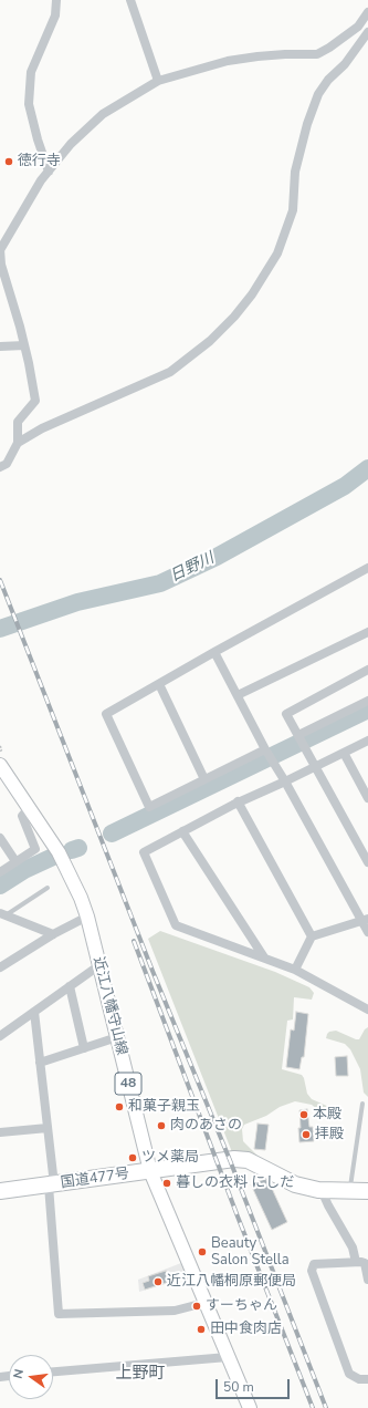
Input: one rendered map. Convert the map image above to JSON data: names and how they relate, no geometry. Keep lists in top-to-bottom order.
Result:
{
  "streets": {
    "highway": ["国道477号"],
    "main road": ["近江八幡守山線", "48"]
  },
  "crossings": [
    ["近江八幡守山線", "国道477号"]
  ],
  "districts": ["上野町"],
  "water": ["日野川"],
  "places": [
    "徳行寺",
    "和菓子親玉",
    "本殿",
    "肉のあさの",
    "拝殿",
    "ツメ薬局",
    "暮しの衣料 にしだ",
    "Beauty Salon Stella",
    "近江八幡桐原郵便局",
    "すーちゃん",
    "田中食肉店"
  ],
  "scale_bar": "50 m",
  "north": "left"
}
